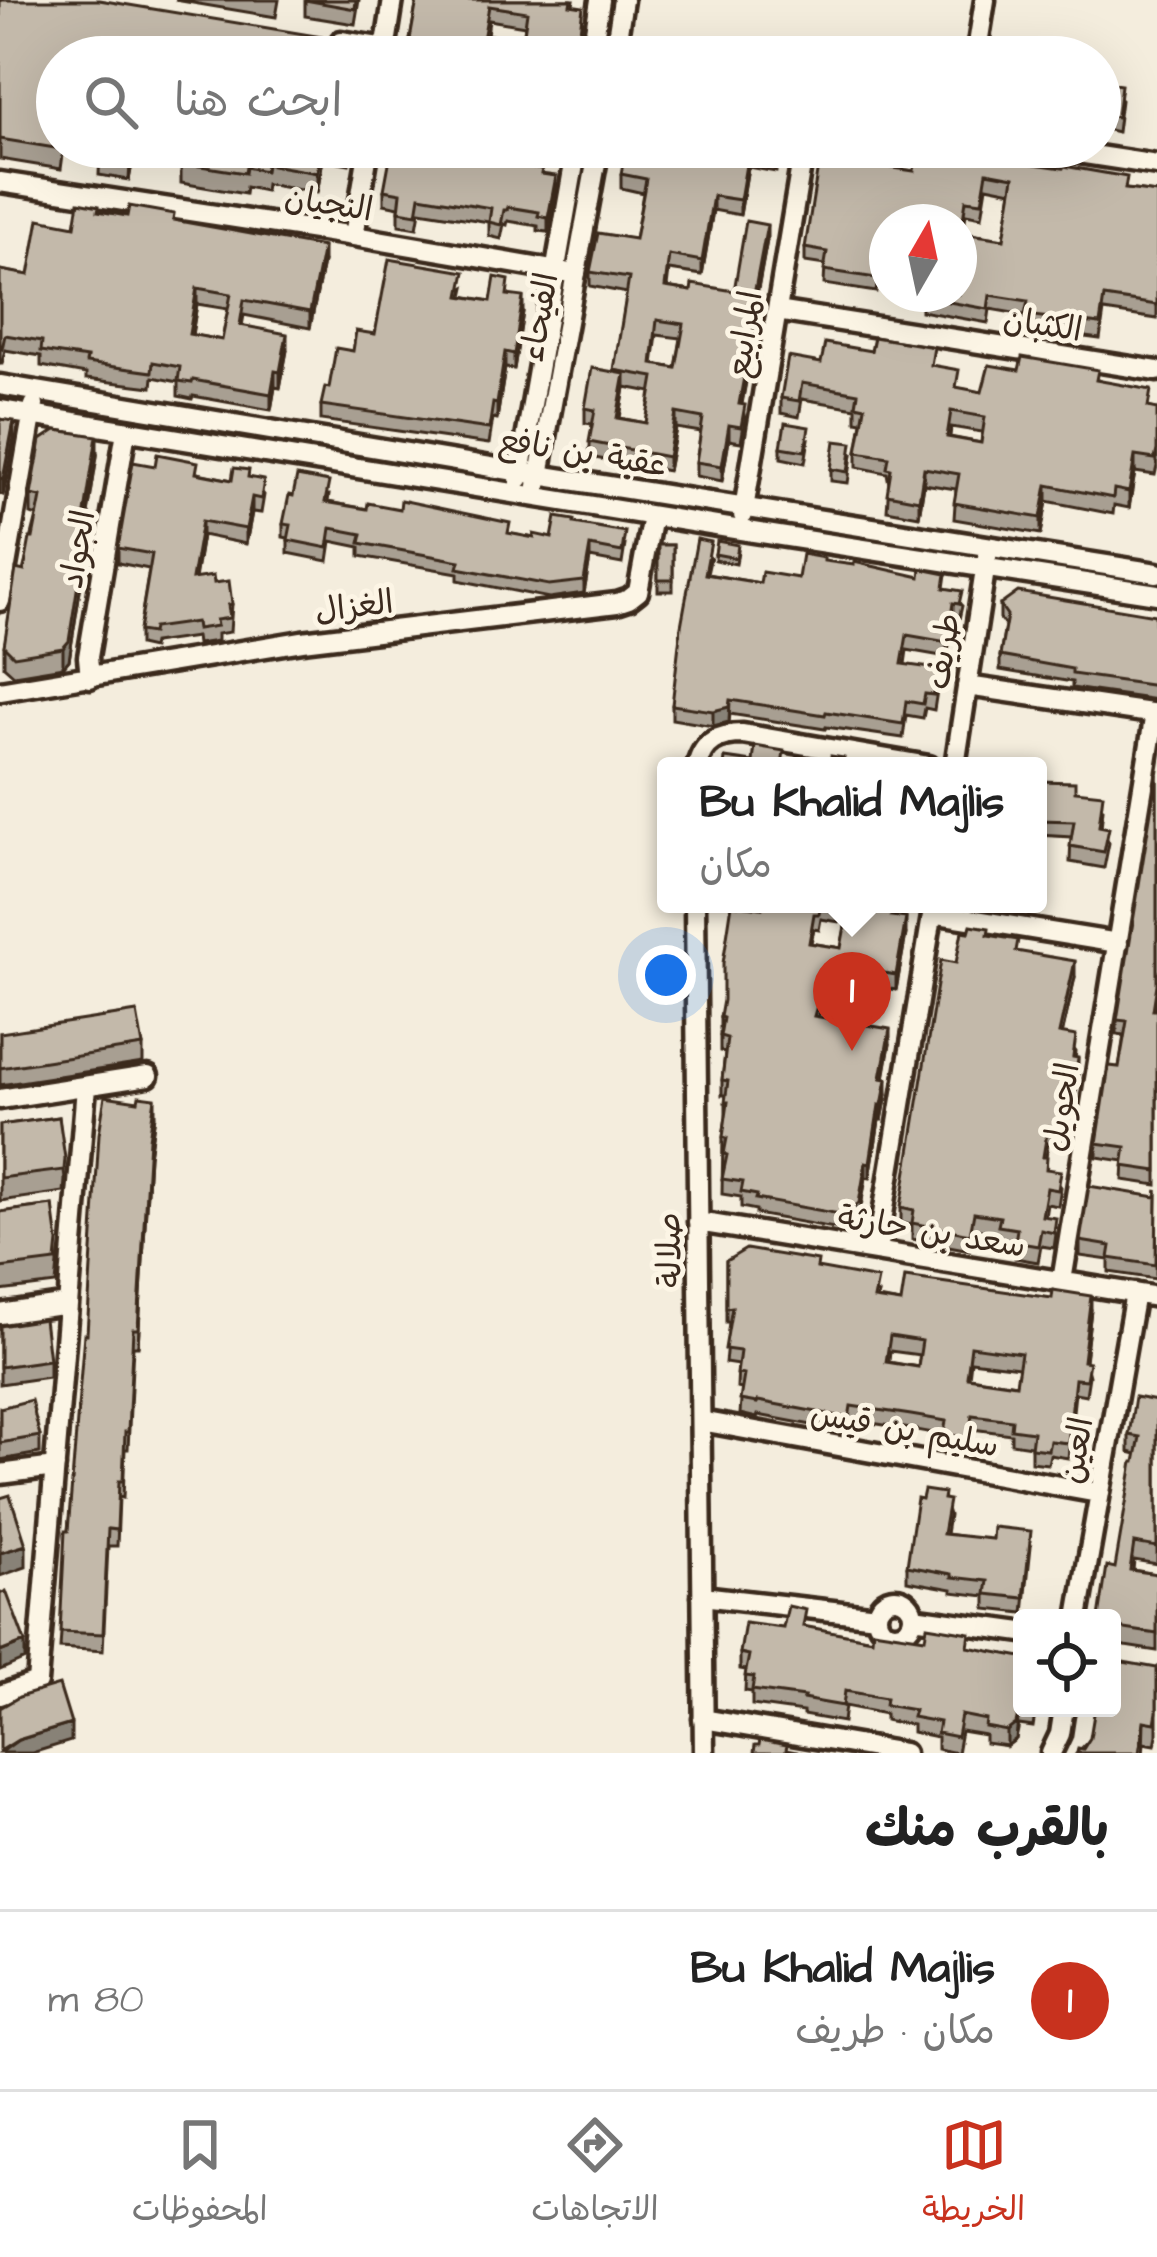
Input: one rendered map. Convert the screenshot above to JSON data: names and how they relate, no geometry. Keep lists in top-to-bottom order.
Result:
{
  "streets": {
    "street": [
      "النجيان",
      "الفيحاء",
      "الكثبان",
      "المرابيع",
      "عقبة بن نافع",
      "الجواد",
      "الغزال",
      "طريف",
      "الحويل",
      "سعد بن حارثة",
      "صلالة",
      "سليم بن قيس",
      "العين"
    ]
  },
  "crossings": [
    ["النجيان", "الفيحاء"],
    ["الفيحاء", "عقبة بن نافع"],
    ["الكثبان", "المرابيع"],
    ["المرابيع", "عقبة بن نافع"],
    ["عقبة بن نافع", "الجواد"],
    ["عقبة بن نافع", "الغزال"],
    ["عقبة بن نافع", "طريف"],
    ["الجواد", "الغزال"],
    ["الحويل", "سعد بن حارثة"],
    ["سعد بن حارثة", "صلالة"],
    ["سعد بن حارثة", "العين"],
    ["صلالة", "سليم بن قيس"],
    ["سليم بن قيس", "العين"]
  ],
  "north": "top",
  "page": {
    "search": "ابحث هنا",
    "popup": ["Bu Khalid Majlis", "مكان"],
    "pins": "1",
    "heading": "بالقرب منك",
    "list": [
      {
        "mark": "1",
        "name": "Bu Khalid Majlis",
        "note": "مكان · طريف",
        "value": "80 m"
      }
    ],
    "nav": ["الخريطة", "الاتجاهات", "المحفوظات"]
  }
}
